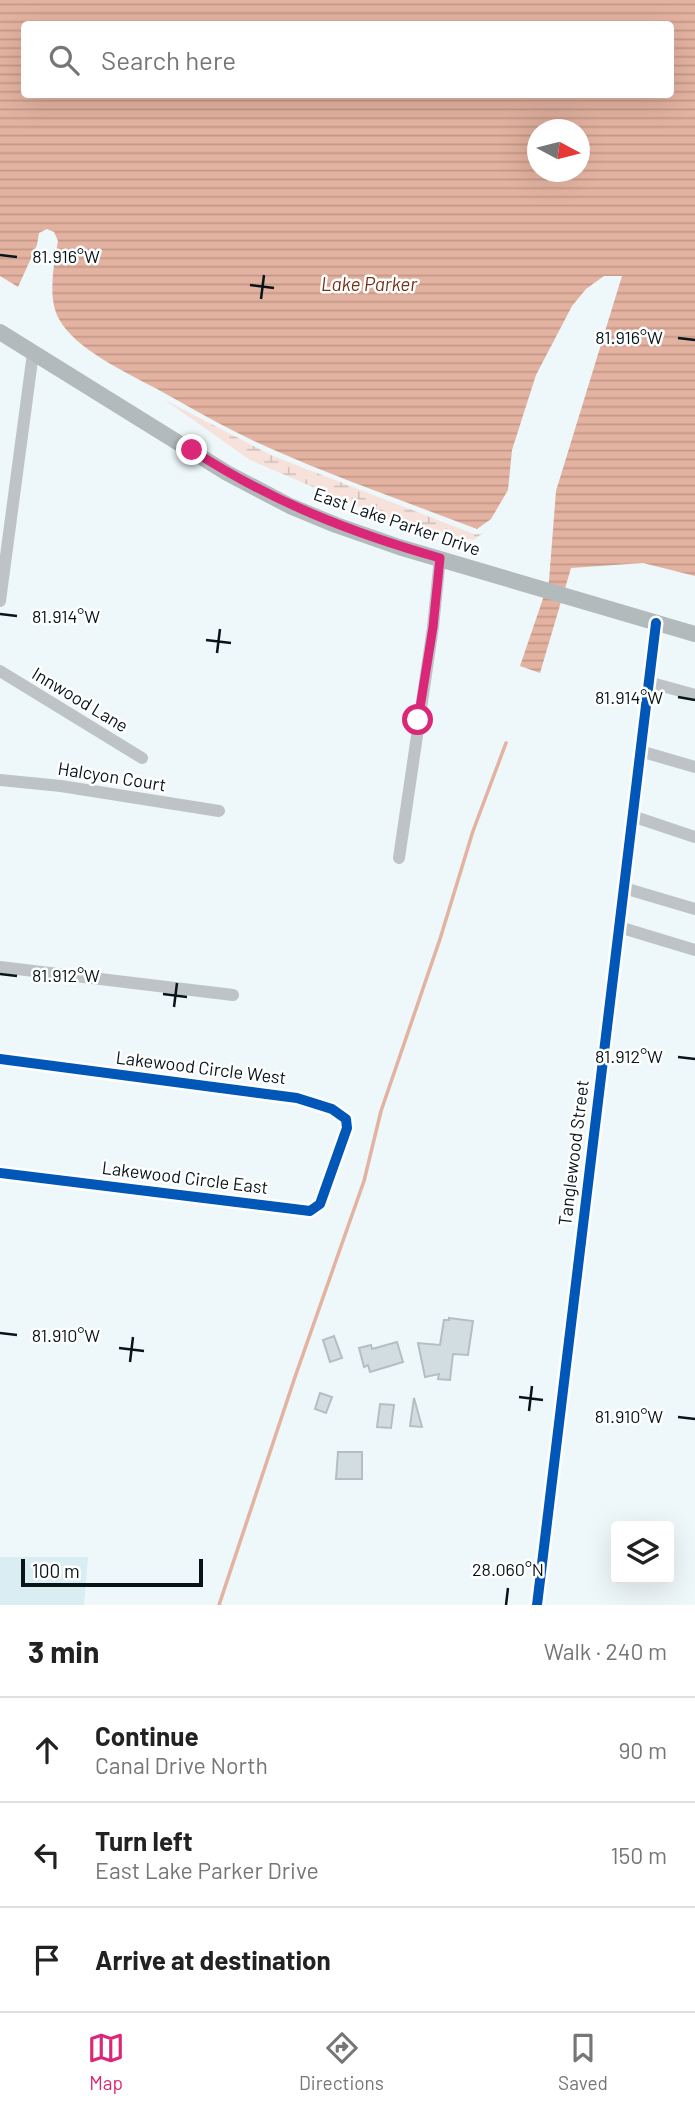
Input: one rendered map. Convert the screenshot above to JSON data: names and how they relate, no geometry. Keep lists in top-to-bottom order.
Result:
{
  "streets": {
    "street": [
      "East Lake Parker Drive",
      "Innwood Lane",
      "Halcyon Court",
      "Lakewood Circle West",
      "Tanglewood Street",
      "Lakewood Circle East"
    ]
  },
  "crossings": [
    ["East Lake Parker Drive", "Tanglewood Street"],
    ["Lakewood Circle West", "Lakewood Circle East"]
  ],
  "water": ["Lake Parker"],
  "scale_bar": "100 m",
  "north": "right",
  "page": {
    "search": "Search here",
    "scale": "100 m",
    "heading": ["3 min", "Walk · 240 m"],
    "list": [
      ["Continue", "Canal Drive North", "90 m"],
      ["Turn left", "East Lake Parker Drive", "150 m"],
      "Arrive at destination"
    ],
    "nav": ["Map", "Directions", "Saved"]
  },
  "coordinates": [
    "81.916°W",
    "81.914°W",
    "81.912°W",
    "81.910°W",
    "28.060°N"
  ]
}
